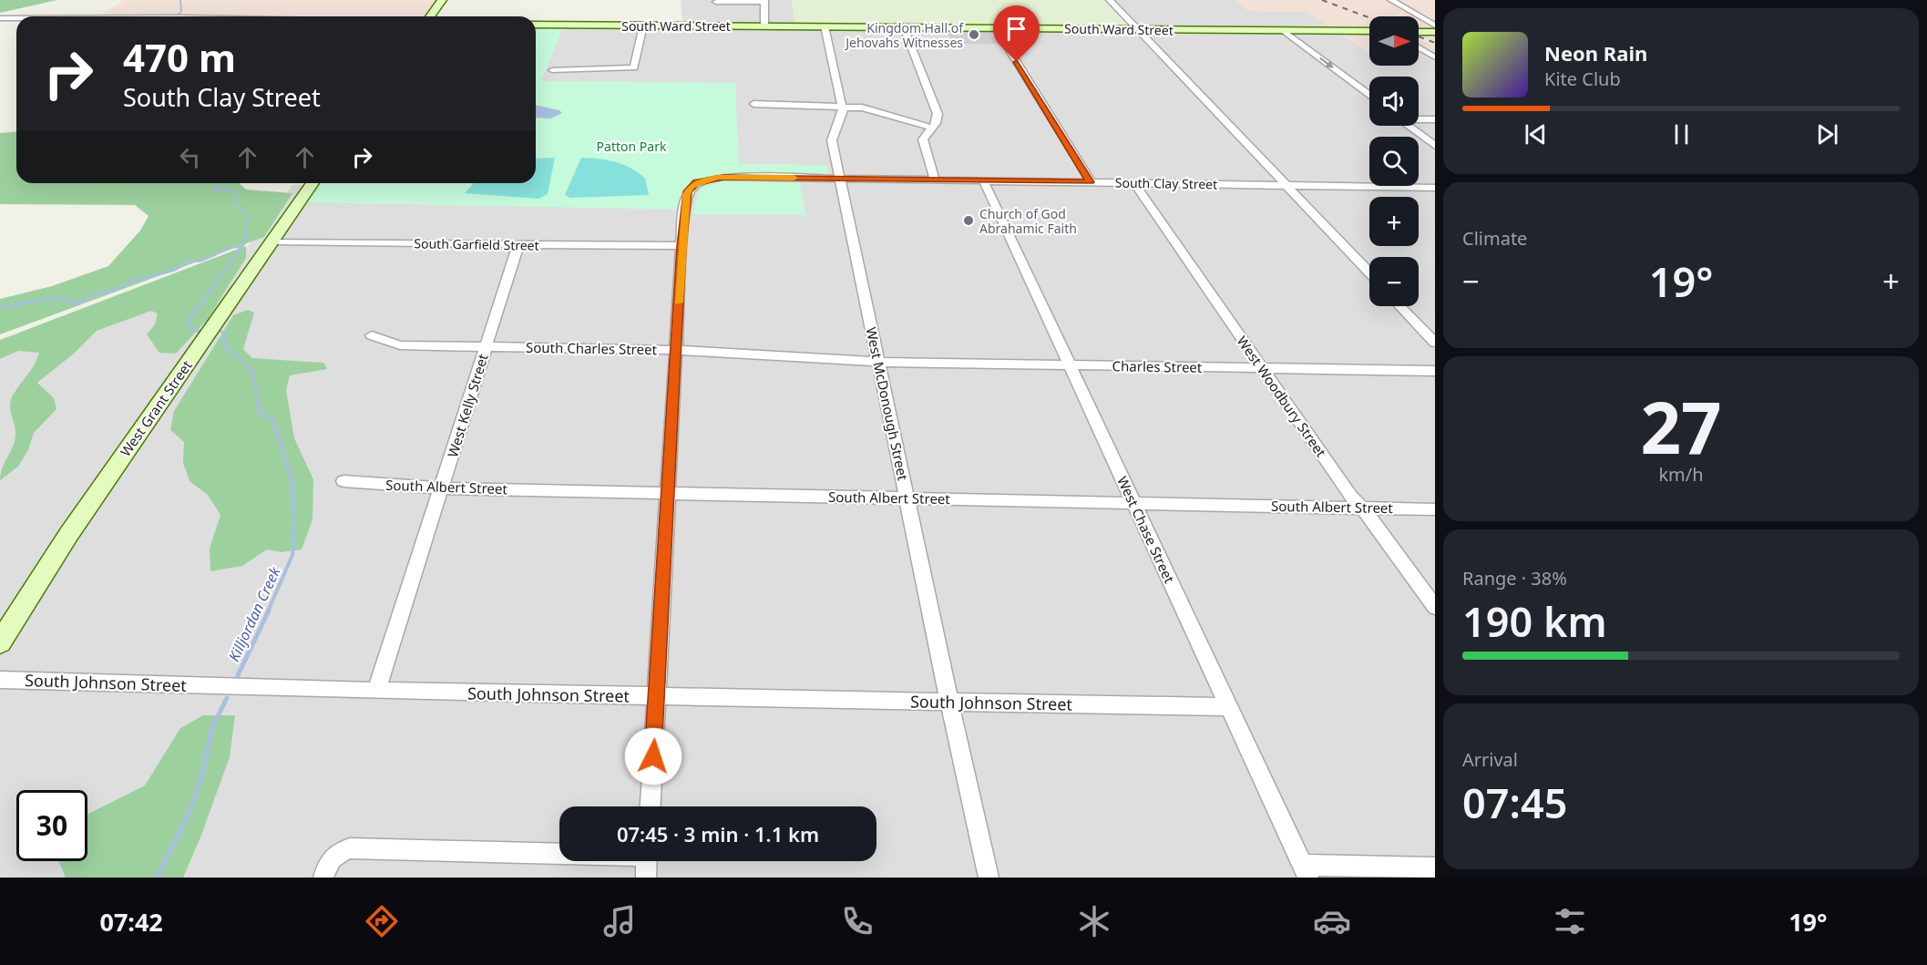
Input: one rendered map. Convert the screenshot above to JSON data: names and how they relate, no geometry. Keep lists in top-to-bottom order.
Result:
{
  "streets": {
    "street": [
      "South Ward Street",
      "South Clay Street",
      "South Garfield Street",
      "South Charles Street",
      "Charles Street",
      "West Woodbury Street",
      "West McDonough Street",
      "West Kelly Street",
      "West Grant Street",
      "South Albert Street",
      "West Chase Street",
      "South Johnson Street"
    ]
  },
  "crossings": [
    ["South Ward Street", "West McDonough Street"],
    ["South Clay Street", "South Garfield Street"],
    ["South Clay Street", "West Woodbury Street"],
    ["South Clay Street", "West McDonough Street"],
    ["South Clay Street", "West Chase Street"],
    ["South Garfield Street", "West Kelly Street"],
    ["South Garfield Street", "West Grant Street"],
    ["South Charles Street", "Charles Street"],
    ["South Charles Street", "West McDonough Street"],
    ["South Charles Street", "West Kelly Street"],
    ["Charles Street", "West Woodbury Street"],
    ["Charles Street", "West McDonough Street"],
    ["Charles Street", "West Chase Street"],
    ["West Woodbury Street", "South Albert Street"],
    ["West McDonough Street", "South Albert Street"],
    ["West McDonough Street", "South Johnson Street"],
    ["West Kelly Street", "South Albert Street"],
    ["West Kelly Street", "South Johnson Street"],
    ["South Albert Street", "West Chase Street"],
    ["West Chase Street", "South Johnson Street"]
  ],
  "water": ["Killjordan Creek"],
  "parks": ["Patton Park"],
  "places": ["Kingdom Hall of Jehovahs Witnesses", "Church of God Abrahamic Faith"],
  "north": "right",
  "page": {
    "map_buttons": ["+", "−"],
    "turn": ["470 m", "South Clay Street"],
    "song": ["Neon Rain", "Kite Club"],
    "tile": [
      "Climate",
      ["27", "km/h"],
      ["Range · 38%", "190 km"],
      ["Arrival", "07:45"]
    ],
    "heat": ["−", "19°", "+"],
    "limit": "30",
    "trip": "07:45 · 3 min · 1.1 km",
    "tabs": ["07:42", "19°"]
  }
}
